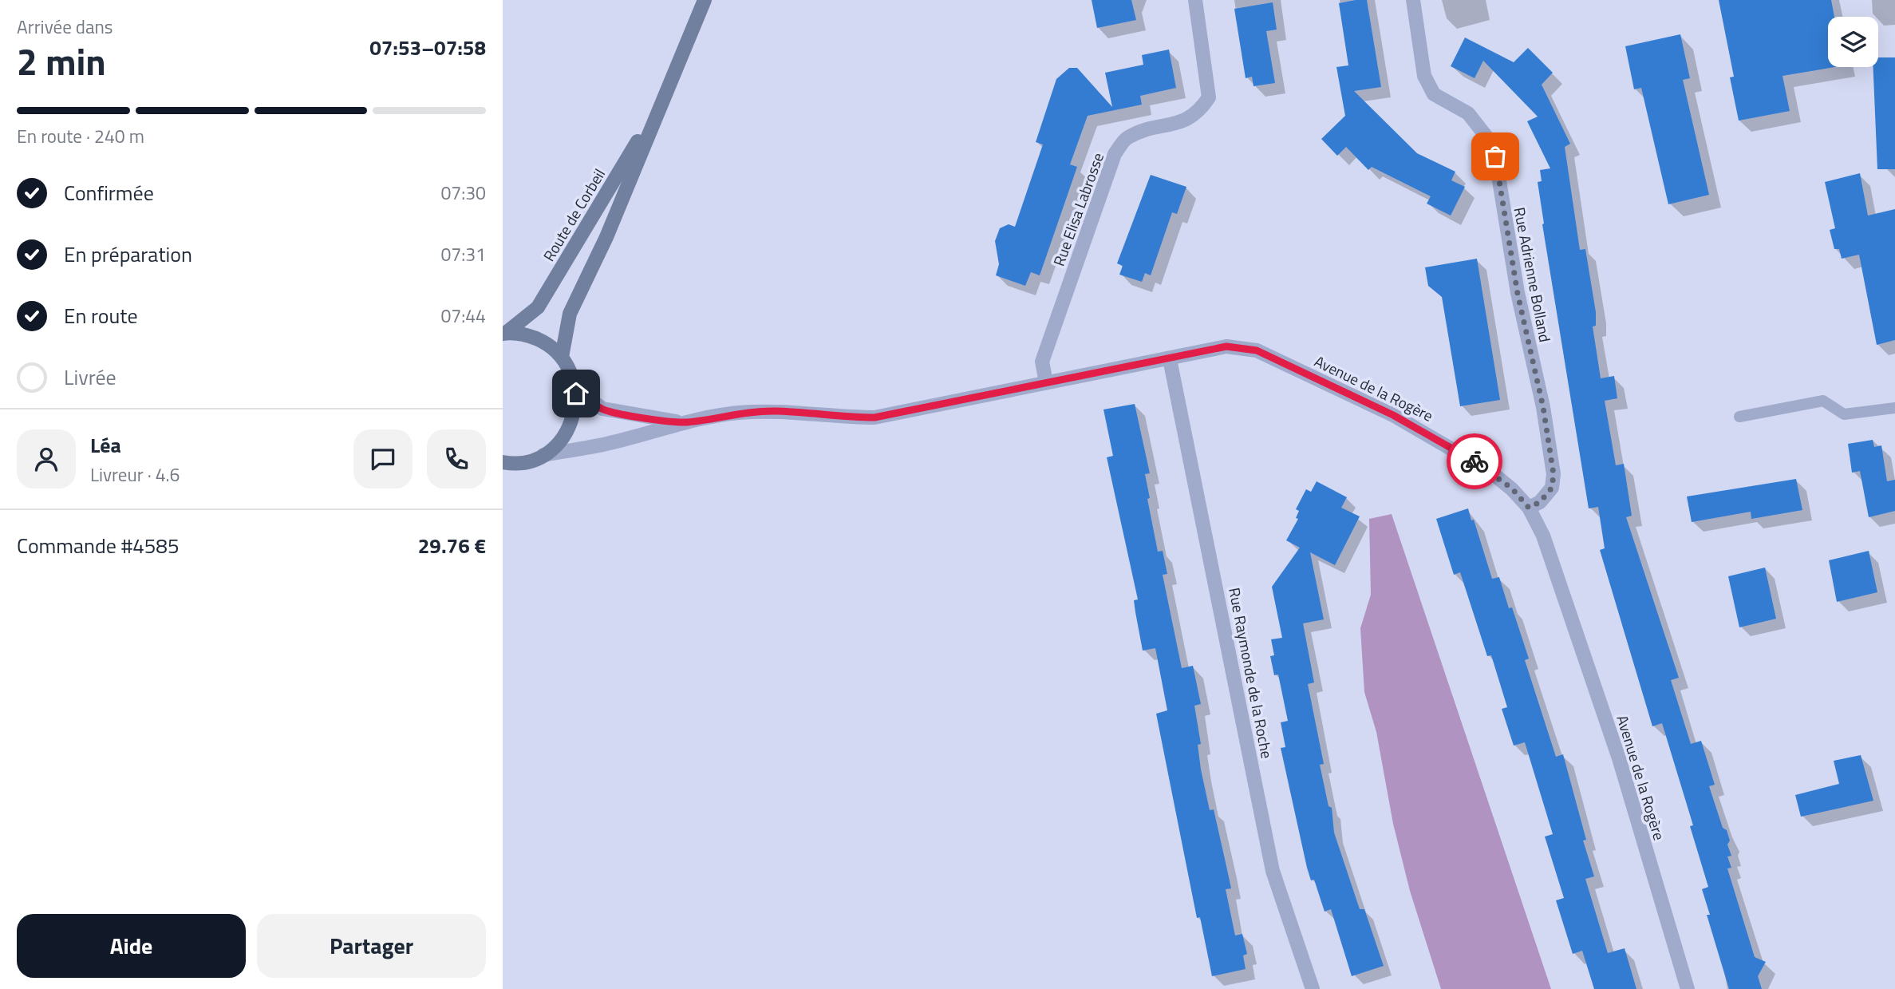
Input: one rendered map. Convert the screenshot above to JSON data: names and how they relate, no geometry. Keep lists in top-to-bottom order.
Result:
{
  "streets": {
    "street": [
      "Rue Elisa Labrosse",
      "Route de Corbeil",
      "Rue Adrienne Bolland",
      "Avenue de la Rogère",
      "Rue Raymonde de la Roche"
    ]
  },
  "crossings": [
    ["Rue Elisa Labrosse", "Avenue de la Rogère"],
    ["Rue Adrienne Bolland", "Avenue de la Rogère"],
    ["Avenue de la Rogère", "Rue Raymonde de la Roche"]
  ],
  "page": {
    "heading": ["2 min", "Arrivée dans", "07:53–07:58"],
    "panel": [
      "Léa",
      "Livreur · 4.6",
      "Commande #4585",
      "29.76 €"
    ],
    "bar": "En route · 240 m",
    "list": [
      ["Confirmée", "07:30"],
      ["En préparation", "07:31"],
      ["En route", "07:44"],
      "Livrée"
    ],
    "buttons": ["Aide", "Partager"]
  }
}
